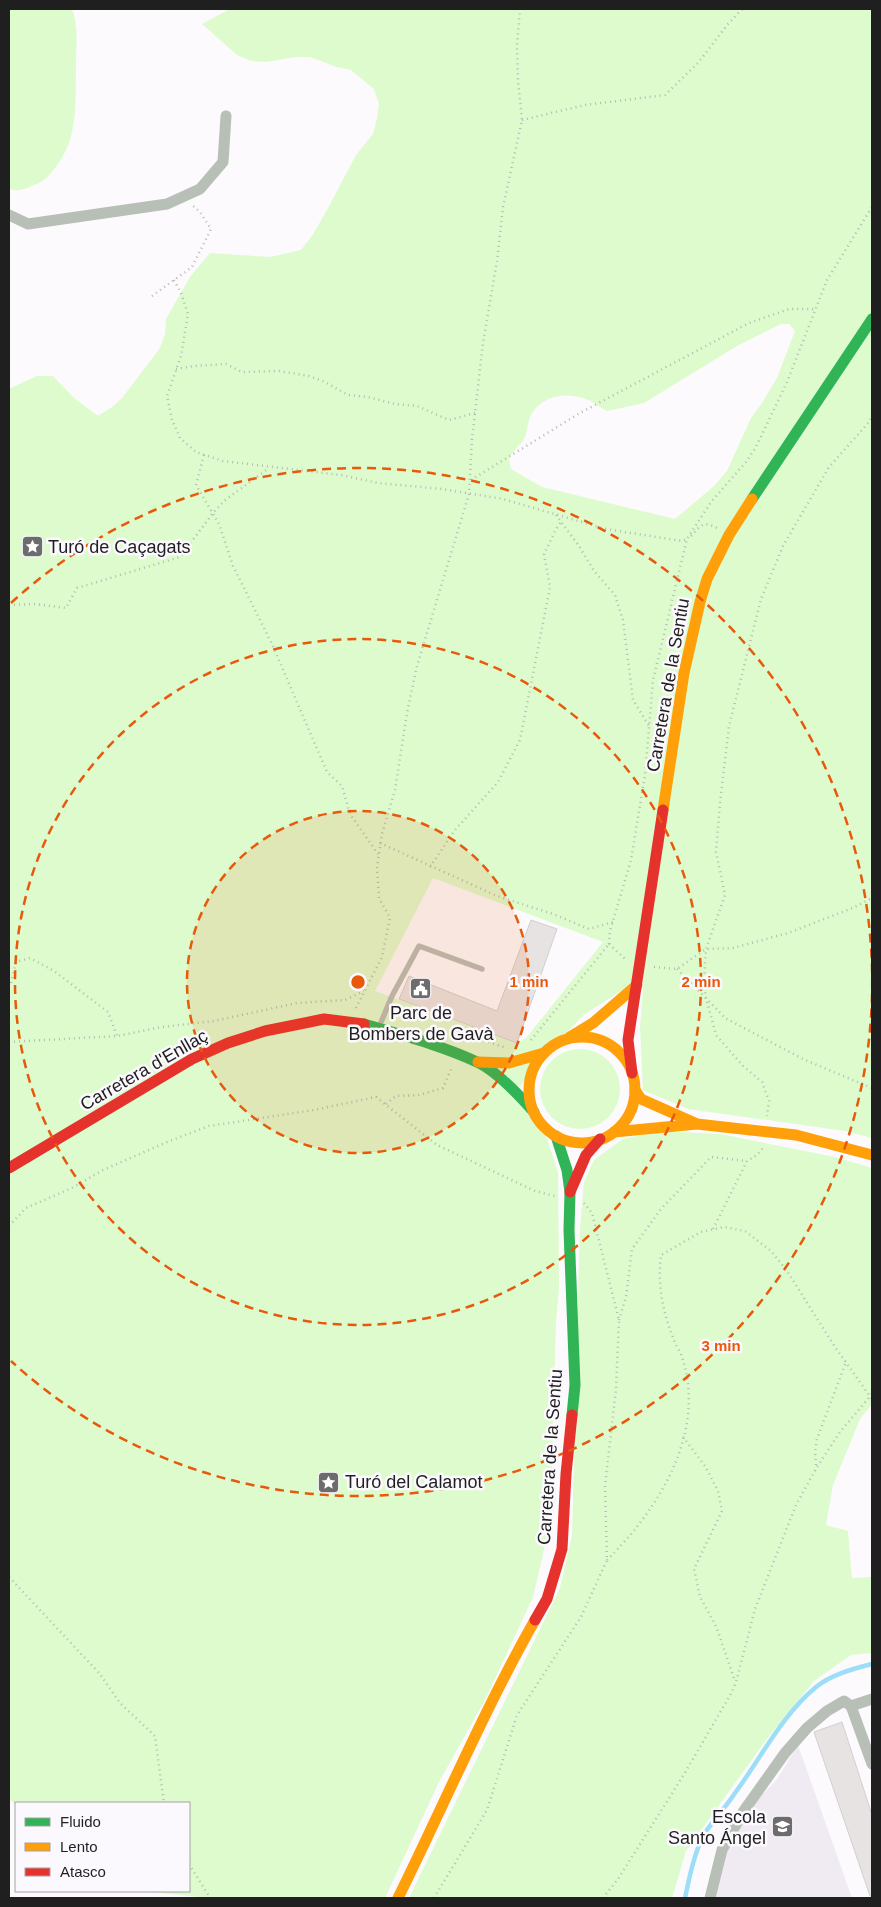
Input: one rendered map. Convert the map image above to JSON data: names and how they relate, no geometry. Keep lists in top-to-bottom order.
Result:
{
  "streets": {
    "street": ["Carretera de la Sentiu", "Carretera d'Enllaç"]
  },
  "crossings": [
    ["Carretera de la Sentiu", "Carretera d'Enllaç"]
  ],
  "places": {
    "place": ["Turó de Caçagats", "Turó del Calamot"],
    "public building": ["Parc de Bombers de Gavà"],
    "school or university": ["Escola Santo Ángel"]
  },
  "legend": ["Fluido", "Lento", "Atasco"],
  "rings": ["1 min", "2 min", "3 min"]
}
